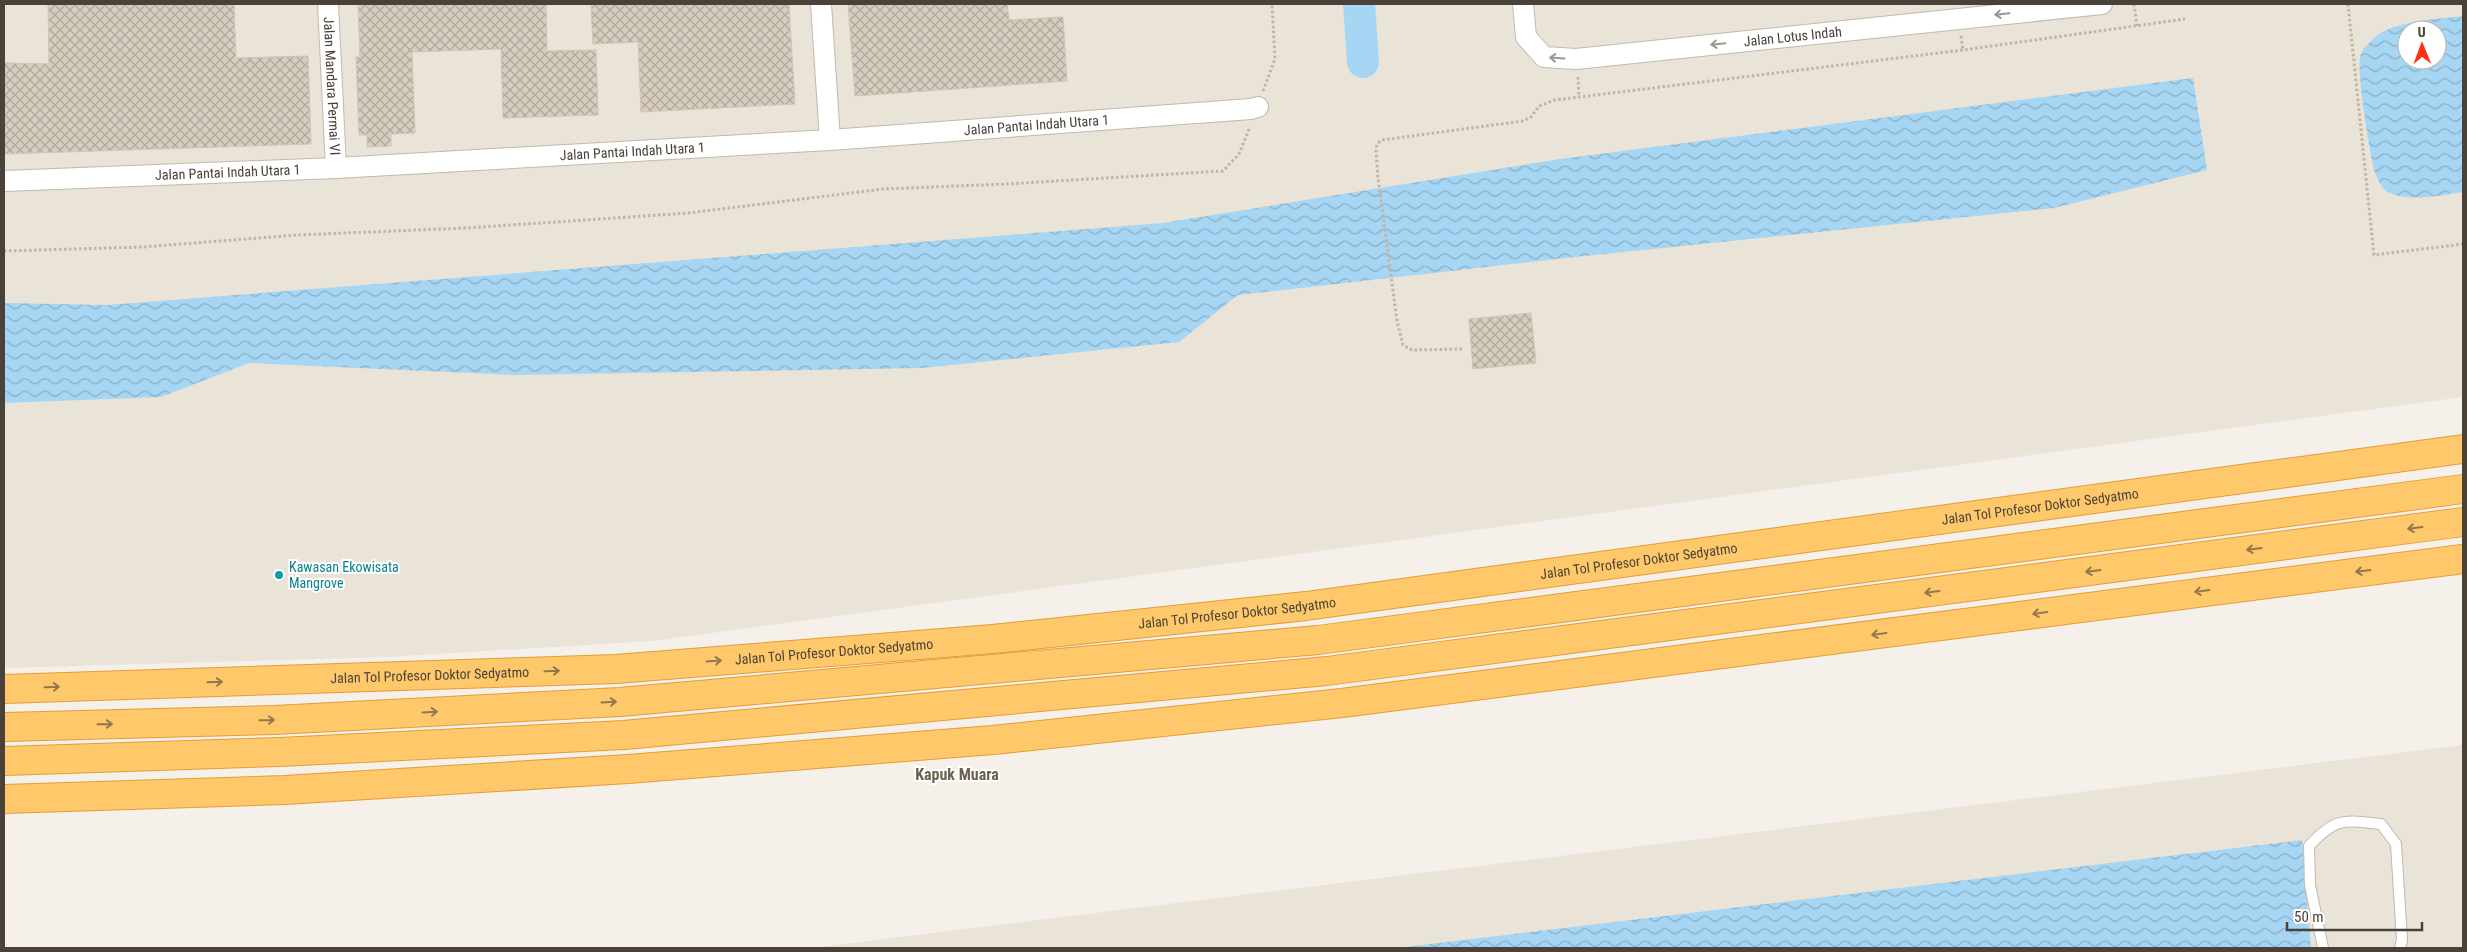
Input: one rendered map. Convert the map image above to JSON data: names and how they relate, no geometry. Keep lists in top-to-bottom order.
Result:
{
  "streets": {
    "highway": ["Jalan Tol Profesor Doktor Sedyatmo"],
    "street": ["Jalan Lotus Indah", "Jalan Mandara Permai VI", "Jalan Pantai Indah Utara 1"]
  },
  "crossings": [
    ["Jalan Mandara Permai VI", "Jalan Pantai Indah Utara 1"]
  ],
  "one_way": ["Jalan Lotus Indah"],
  "districts": ["Kapuk Muara"],
  "places": ["Kawasan Ekowisata Mangrove"],
  "scale_bar": "50 m",
  "north": "top"
}
